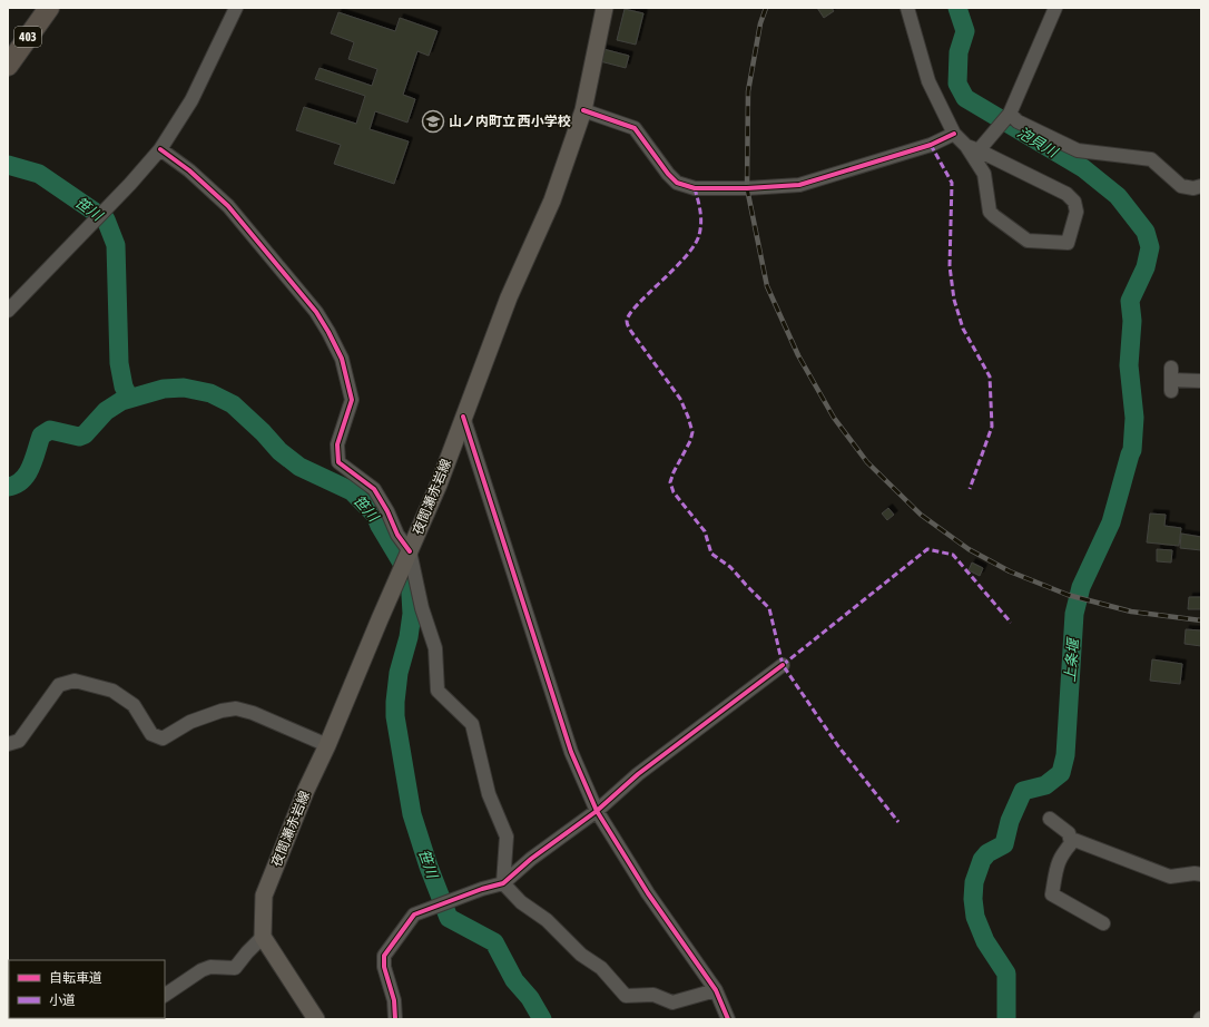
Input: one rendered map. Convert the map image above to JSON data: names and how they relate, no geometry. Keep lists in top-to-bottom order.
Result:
{
  "streets": {
    "highway": ["403"],
    "main road": ["夜間瀬赤岩線"]
  },
  "water": ["泡貝川", "笹川", "上条堰"],
  "places": {
    "school or university": ["山ノ内町立 西小学校"]
  },
  "legend": ["自転車道", "小道"]
}
